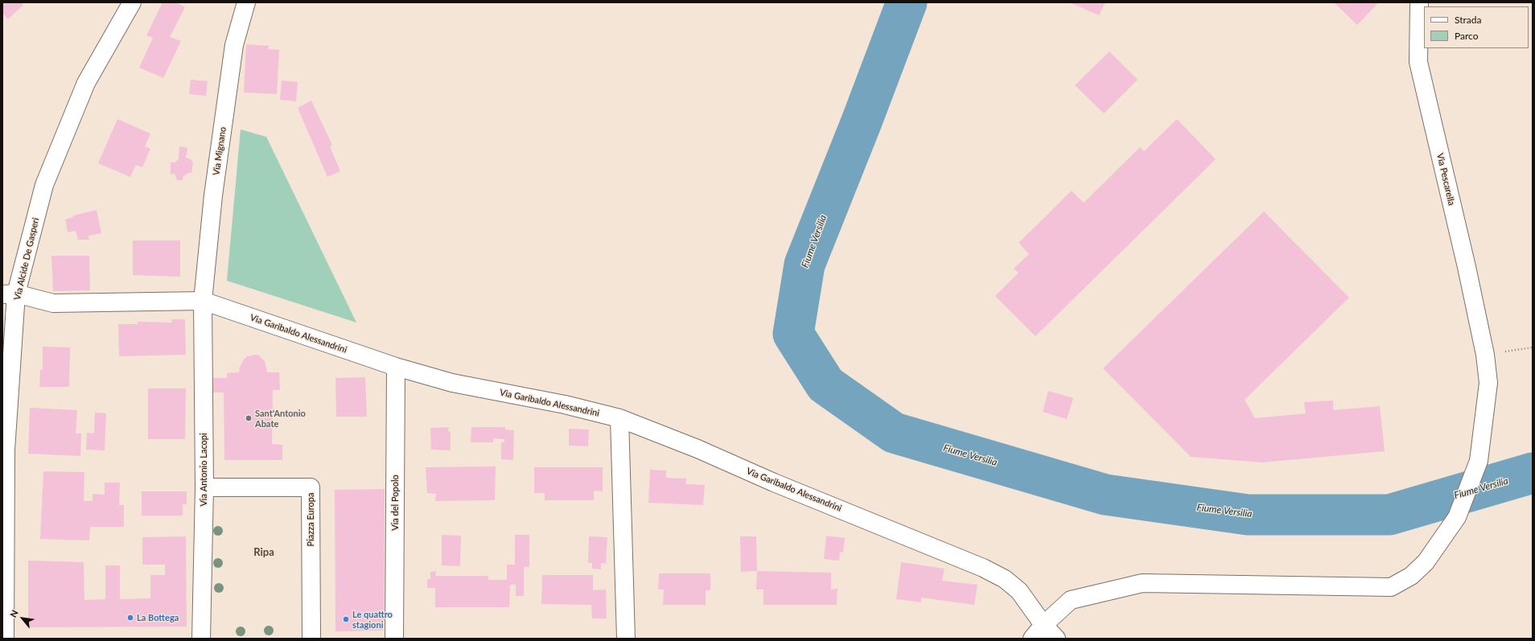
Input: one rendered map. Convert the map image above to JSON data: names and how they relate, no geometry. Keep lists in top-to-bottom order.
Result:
{
  "streets": {
    "street": [
      "Via Mignano",
      "Via Pescarella",
      "Via Alcide De Gasperi",
      "Via Garibaldo Alessandrini",
      "Via Antonio Lacopi",
      "Via del Popolo",
      "Piazza Europa"
    ]
  },
  "crossings": [
    ["Via Mignano", "Via Garibaldo Alessandrini"],
    ["Via Mignano", "Via Antonio Lacopi"],
    ["Via Pescarella", "Via Garibaldo Alessandrini"],
    ["Via Alcide De Gasperi", "Via Garibaldo Alessandrini"],
    ["Via Garibaldo Alessandrini", "Via Antonio Lacopi"],
    ["Via Garibaldo Alessandrini", "Via del Popolo"],
    ["Via Antonio Lacopi", "Piazza Europa"]
  ],
  "districts": ["Ripa"],
  "water": ["Fiume Versilia"],
  "places": ["Sant'Antonio Abate", "La Bottega", "Le quattro stagioni"],
  "legend": ["Strada", "Parco"],
  "north": "top left"
}
